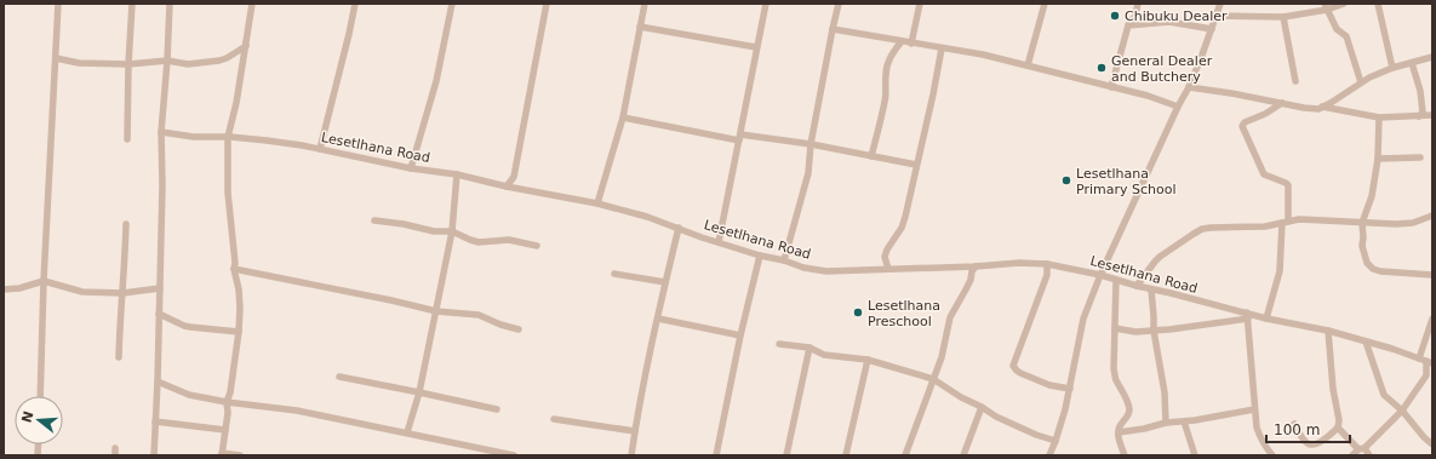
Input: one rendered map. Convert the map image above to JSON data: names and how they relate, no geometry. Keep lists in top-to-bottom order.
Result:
{
  "streets": {
    "street": ["Lesetlhana Road"]
  },
  "places": [
    "Chibuku Dealer",
    "General Dealer and Butchery",
    "Lesetlhana Primary School",
    "Lesetlhana Preschool"
  ],
  "scale_bar": "100 m",
  "north": "left"
}
